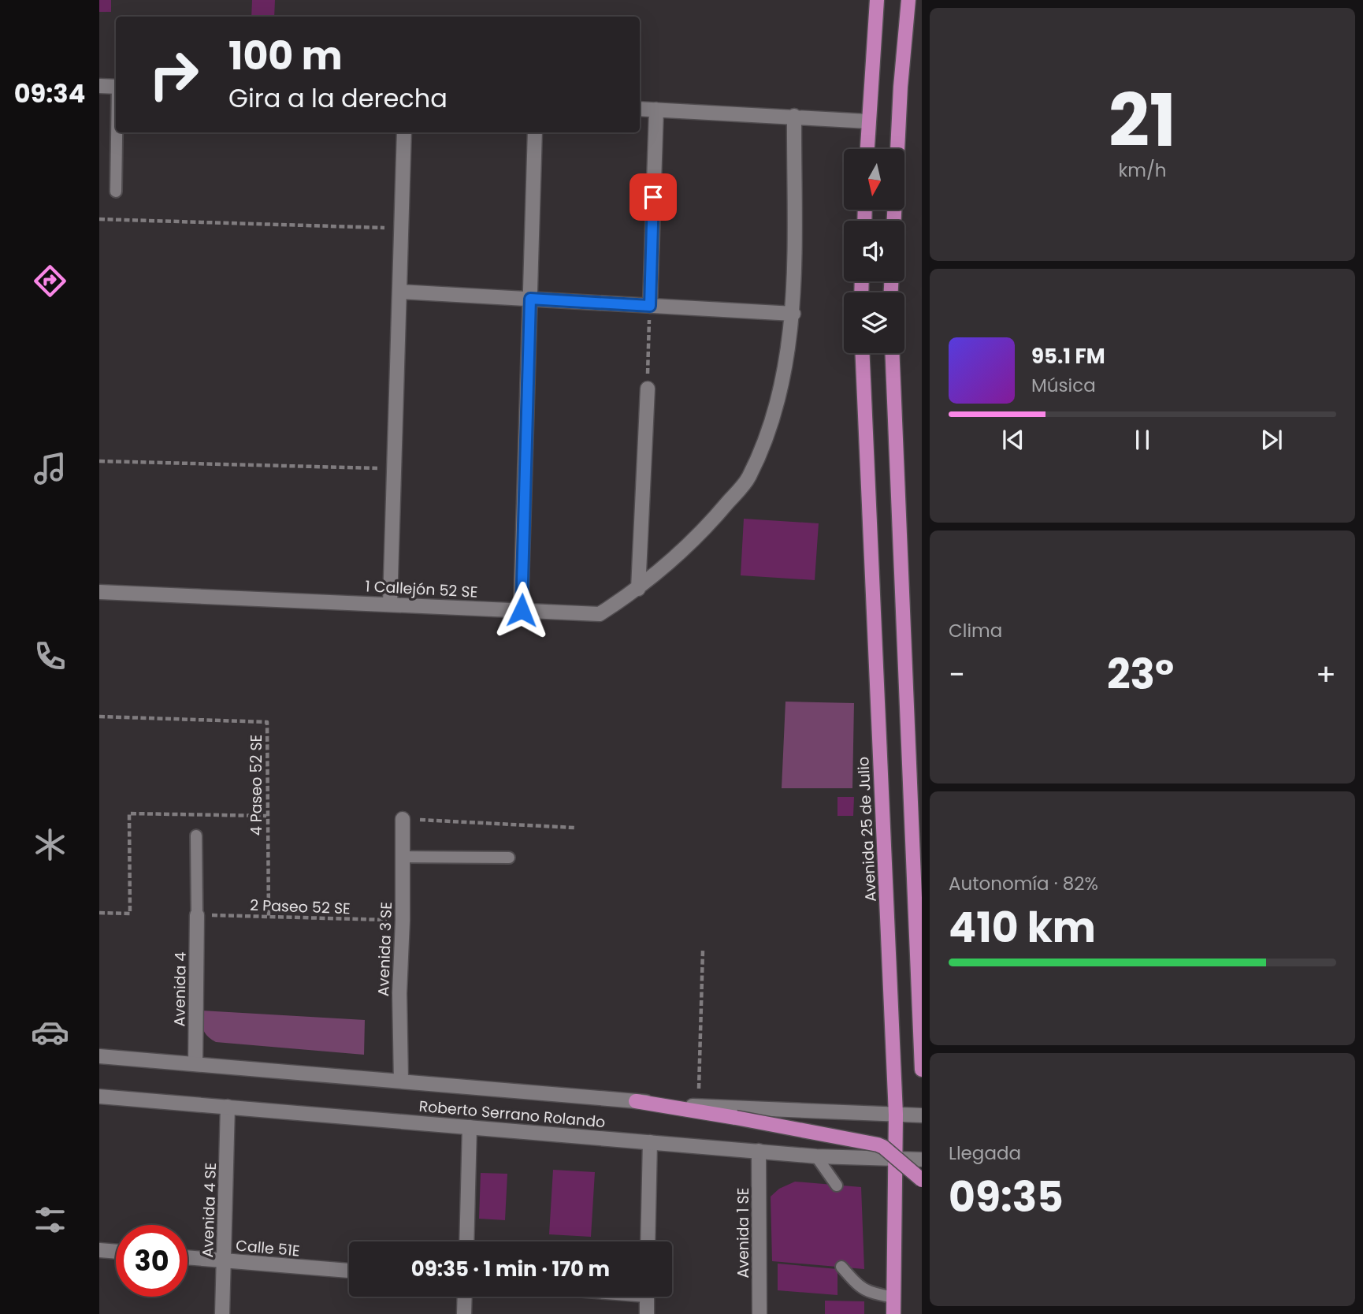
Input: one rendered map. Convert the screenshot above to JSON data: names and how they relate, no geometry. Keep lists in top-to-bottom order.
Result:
{
  "streets": {
    "main road": ["Avenida 25 de Julio"],
    "street": [
      "1 Callejón 52 SE",
      "Avenida 3 SE",
      "Avenida 4",
      "Roberto Serrano Rolando",
      "Avenida 4 SE",
      "Avenida 1 SE",
      "Calle 51E"
    ],
    "path": ["4 Paseo 52 SE", "2 Paseo 52 SE"]
  },
  "crossings": [
    ["4 Paseo 52 SE", "2 Paseo 52 SE"],
    ["Avenida 25 de Julio", "Roberto Serrano Rolando"],
    ["2 Paseo 52 SE", "Avenida 3 SE"],
    ["2 Paseo 52 SE", "Avenida 4"],
    ["Avenida 3 SE", "Roberto Serrano Rolando"],
    ["Avenida 4", "Roberto Serrano Rolando"],
    ["Roberto Serrano Rolando", "Avenida 4 SE"],
    ["Roberto Serrano Rolando", "Avenida 1 SE"],
    ["Avenida 4 SE", "Calle 51E"]
  ],
  "north": "bottom",
  "page": {
    "tabs": "09:34",
    "tile": [
      ["21", "km/h"],
      "Clima",
      ["Autonomía · 82%", "410 km"],
      ["Llegada", "09:35"]
    ],
    "turn": ["100 m", "Gira a la derecha"],
    "song": ["95.1 FM", "Música"],
    "heat": ["−", "23°", "+"],
    "limit": "30",
    "trip": "09:35 · 1 min · 170 m"
  }
}
